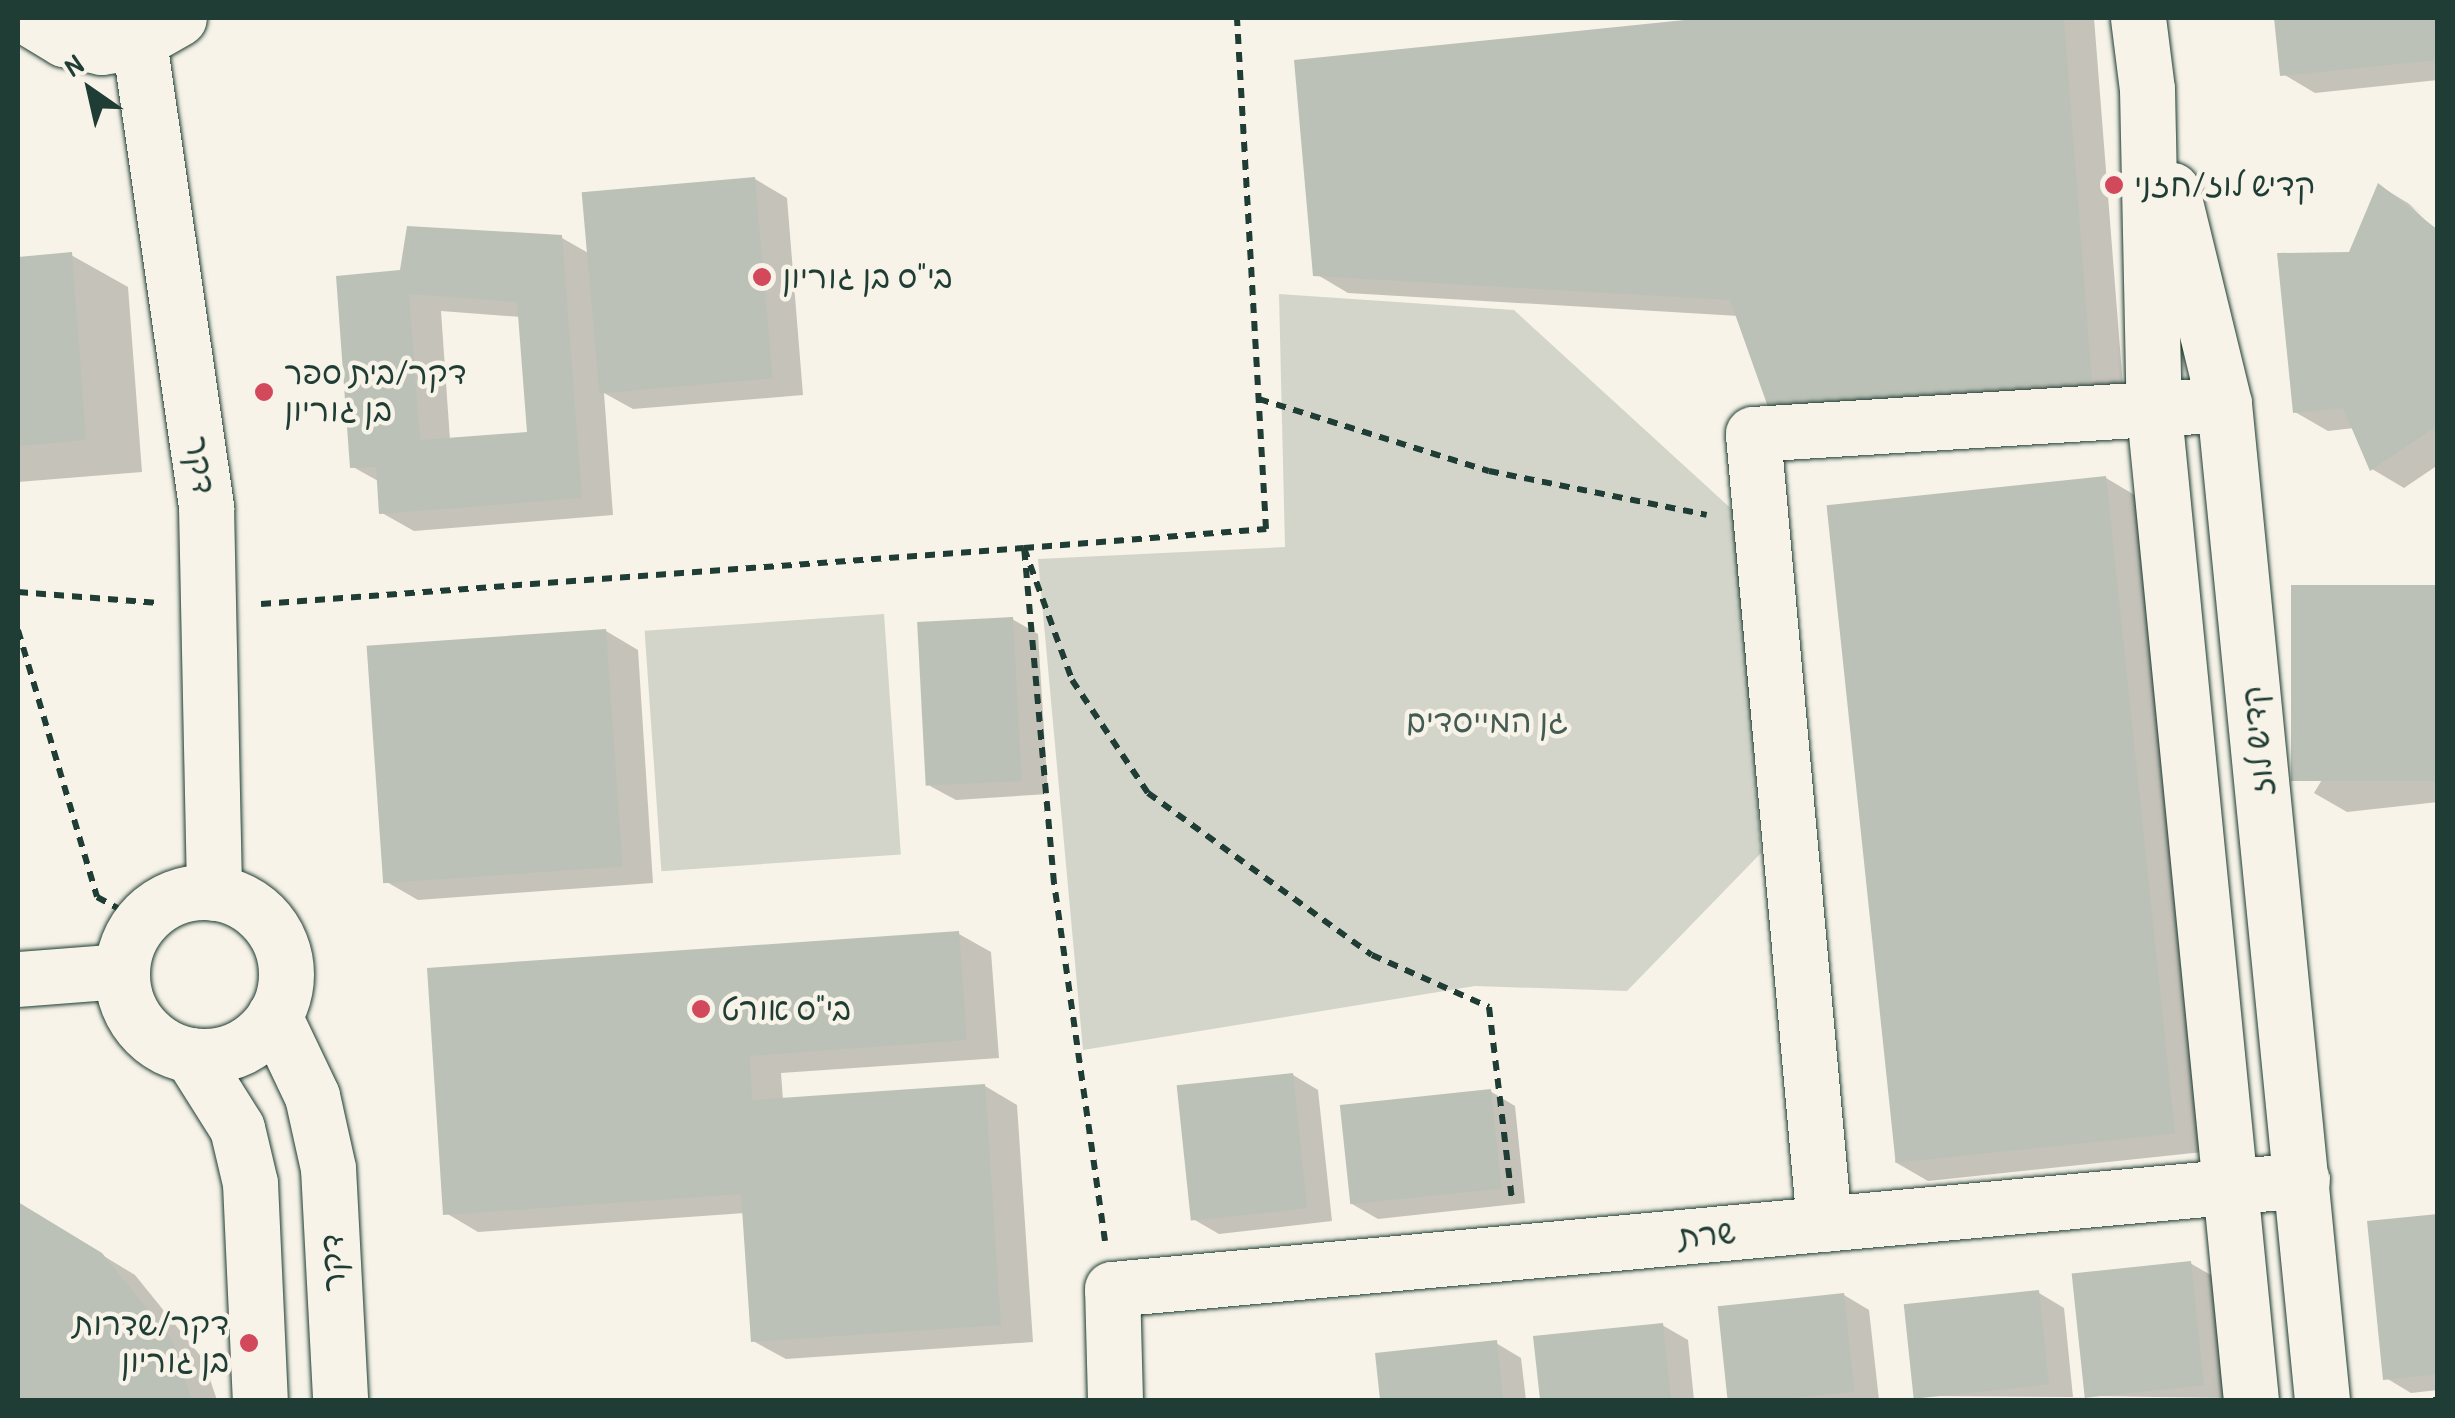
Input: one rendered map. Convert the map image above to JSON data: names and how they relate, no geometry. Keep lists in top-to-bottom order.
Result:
{
  "streets": {
    "street": ["דקר", "קדיש לוז", "שרת"]
  },
  "crossings": [
    ["קדיש לוז", "שרת"]
  ],
  "parks": ["גן המייסדים"],
  "places": [
    "קדיש לוז/חזני",
    "בי\"ס בן גוריון",
    "דקר/בית ספר בן גוריון",
    "בי\"ס אורט",
    "דקר/שדרות בן גוריון"
  ],
  "north": "top left"
}
